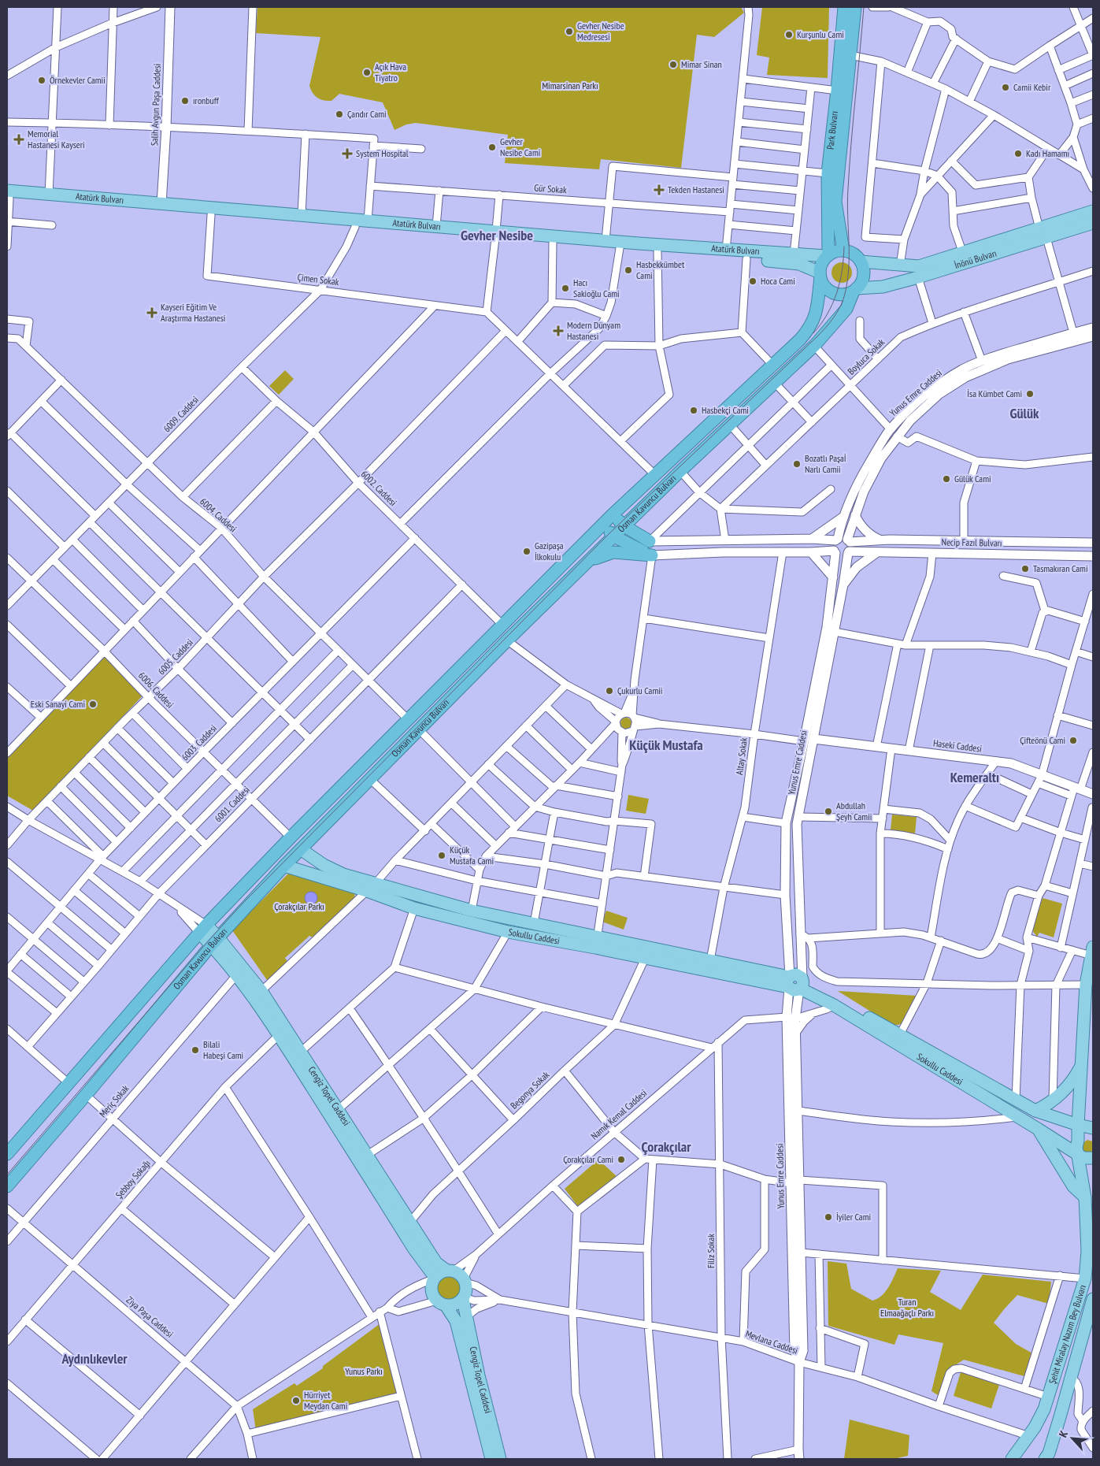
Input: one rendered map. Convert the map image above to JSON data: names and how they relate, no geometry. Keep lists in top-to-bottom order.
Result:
{
  "streets": {
    "highway": ["Park Bulvarı", "Osman Kavuncu Bulvarı"],
    "main road": [
      "Atatürk Bulvarı",
      "İnönü Bulvarı",
      "Sokullu Caddesi",
      "Cengiz Topel Caddesi",
      "Şehit Miralay Nazım Bey Bulvarı"
    ],
    "street": [
      "Salih Avgun Paşa Caddesi",
      "Gür Sokak",
      "Çimen Sokak",
      "Boyluca Sokak",
      "Yunus Emre Caddesi",
      "6009. Caddesi",
      "6002. Caddesi",
      "6004. Caddesi",
      "Necip Fazıl Bulvarı",
      "6005. Caddesi",
      "6006. Caddesi",
      "6003. Caddesi",
      "Haseki Caddesi",
      "Altay Sokak",
      "6001. Caddesi",
      "Begonya Sokak",
      "Meriç Sokak",
      "Namık Kemal Caddesi",
      "Şebboy Sokağı",
      "Filiz Sokak",
      "Ziya Paşa Caddesi",
      "Mevlana Caddesi"
    ]
  },
  "crossings": [
    ["Salih Avgun Paşa Caddesi", "Atatürk Bulvarı"],
    ["Park Bulvarı", "Atatürk Bulvarı"],
    ["Park Bulvarı", "İnönü Bulvarı"],
    ["Park Bulvarı", "Osman Kavuncu Bulvarı"],
    ["Atatürk Bulvarı", "İnönü Bulvarı"],
    ["Atatürk Bulvarı", "Çimen Sokak"],
    ["Atatürk Bulvarı", "6009. Caddesi"],
    ["Atatürk Bulvarı", "Osman Kavuncu Bulvarı"],
    ["İnönü Bulvarı", "Osman Kavuncu Bulvarı"],
    ["Çimen Sokak", "6009. Caddesi"],
    ["Yunus Emre Caddesi", "Necip Fazıl Bulvarı"],
    ["Yunus Emre Caddesi", "Haseki Caddesi"],
    ["Yunus Emre Caddesi", "Sokullu Caddesi"],
    ["Yunus Emre Caddesi", "Namık Kemal Caddesi"],
    ["Yunus Emre Caddesi", "Mevlana Caddesi"],
    ["6009. Caddesi", "6002. Caddesi"],
    ["6009. Caddesi", "6004. Caddesi"],
    ["6009. Caddesi", "6006. Caddesi"],
    ["6002. Caddesi", "Osman Kavuncu Bulvarı"],
    ["6002. Caddesi", "6005. Caddesi"],
    ["6002. Caddesi", "6003. Caddesi"],
    ["6002. Caddesi", "6001. Caddesi"],
    ["Osman Kavuncu Bulvarı", "6004. Caddesi"],
    ["Osman Kavuncu Bulvarı", "6006. Caddesi"],
    ["Osman Kavuncu Bulvarı", "Sokullu Caddesi"],
    ["Osman Kavuncu Bulvarı", "Cengiz Topel Caddesi"],
    ["6004. Caddesi", "6005. Caddesi"],
    ["6004. Caddesi", "6003. Caddesi"],
    ["6004. Caddesi", "6001. Caddesi"],
    ["6005. Caddesi", "6006. Caddesi"],
    ["6006. Caddesi", "6003. Caddesi"],
    ["6006. Caddesi", "6001. Caddesi"],
    ["Altay Sokak", "Sokullu Caddesi"],
    ["Sokullu Caddesi", "Begonya Sokak"],
    ["Sokullu Caddesi", "Namık Kemal Caddesi"],
    ["Sokullu Caddesi", "Şehit Miralay Nazım Bey Bulvarı"],
    ["Begonya Sokak", "Cengiz Topel Caddesi"],
    ["Cengiz Topel Caddesi", "Meriç Sokak"],
    ["Cengiz Topel Caddesi", "Namık Kemal Caddesi"],
    ["Cengiz Topel Caddesi", "Şebboy Sokağı"],
    ["Cengiz Topel Caddesi", "Mevlana Caddesi"],
    ["Meriç Sokak", "Ziya Paşa Caddesi"],
    ["Namık Kemal Caddesi", "Filiz Sokak"],
    ["Namık Kemal Caddesi", "Mevlana Caddesi"],
    ["Şebboy Sokağı", "Ziya Paşa Caddesi"],
    ["Filiz Sokak", "Mevlana Caddesi"],
    ["Şehit Miralay Nazım Bey Bulvarı", "Mevlana Caddesi"]
  ],
  "districts": [
    "Gevher Nesibe",
    "Gülük",
    "Küçük Mustafa",
    "Kemeraltı",
    "Çorakçılar",
    "Aydınlıkevler"
  ],
  "parks": [
    "Mimarsinan Parkı",
    "Çorakçılar Parkı",
    "Turan Elmaağaçlı Parkı",
    "Yunus Parkı"
  ],
  "places": {
    "other": [
      "Gevher Nesibe Medresesi",
      "Kurşunlu Cami",
      "Mimar Sinan",
      "Açık Hava Tiyatro",
      "Örnekevler Camii",
      "Camii Kebir",
      "ıronbuff",
      "Çandır Cami",
      "Gevher Nesibe Cami",
      "Kadı Hamamı",
      "Hasbekkümbet Cami",
      "Hoca Cami",
      "Hacı Sakioğlu Cami",
      "İsa Kümbet Cami",
      "Hasbekçi Cami",
      "Bozatlı Paşaİ Narlı Camii",
      "Gülük Cami",
      "Gazipaşa İlkokulu",
      "Tasmakıran Cami",
      "Çukurlu Camii",
      "Eski Sanayi Cami",
      "Çifteönü Cami",
      "Abdullah Şeyh Camii",
      "Küçük Mustafa Cami",
      "Bilali Habeşi Cami",
      "Çorakçılar Cami",
      "İyiler Cami",
      "Hürriyet Meydan Cami"
    ],
    "health": [
      "Memorial Hastanesi Kayseri",
      "System Hospital",
      "Tekden Hastanesi",
      "Kayseri Eğitim Ve Araştırma Hastanesi",
      "Modern Dünyam Hastanesi"
    ]
  },
  "north": "top left"
}
